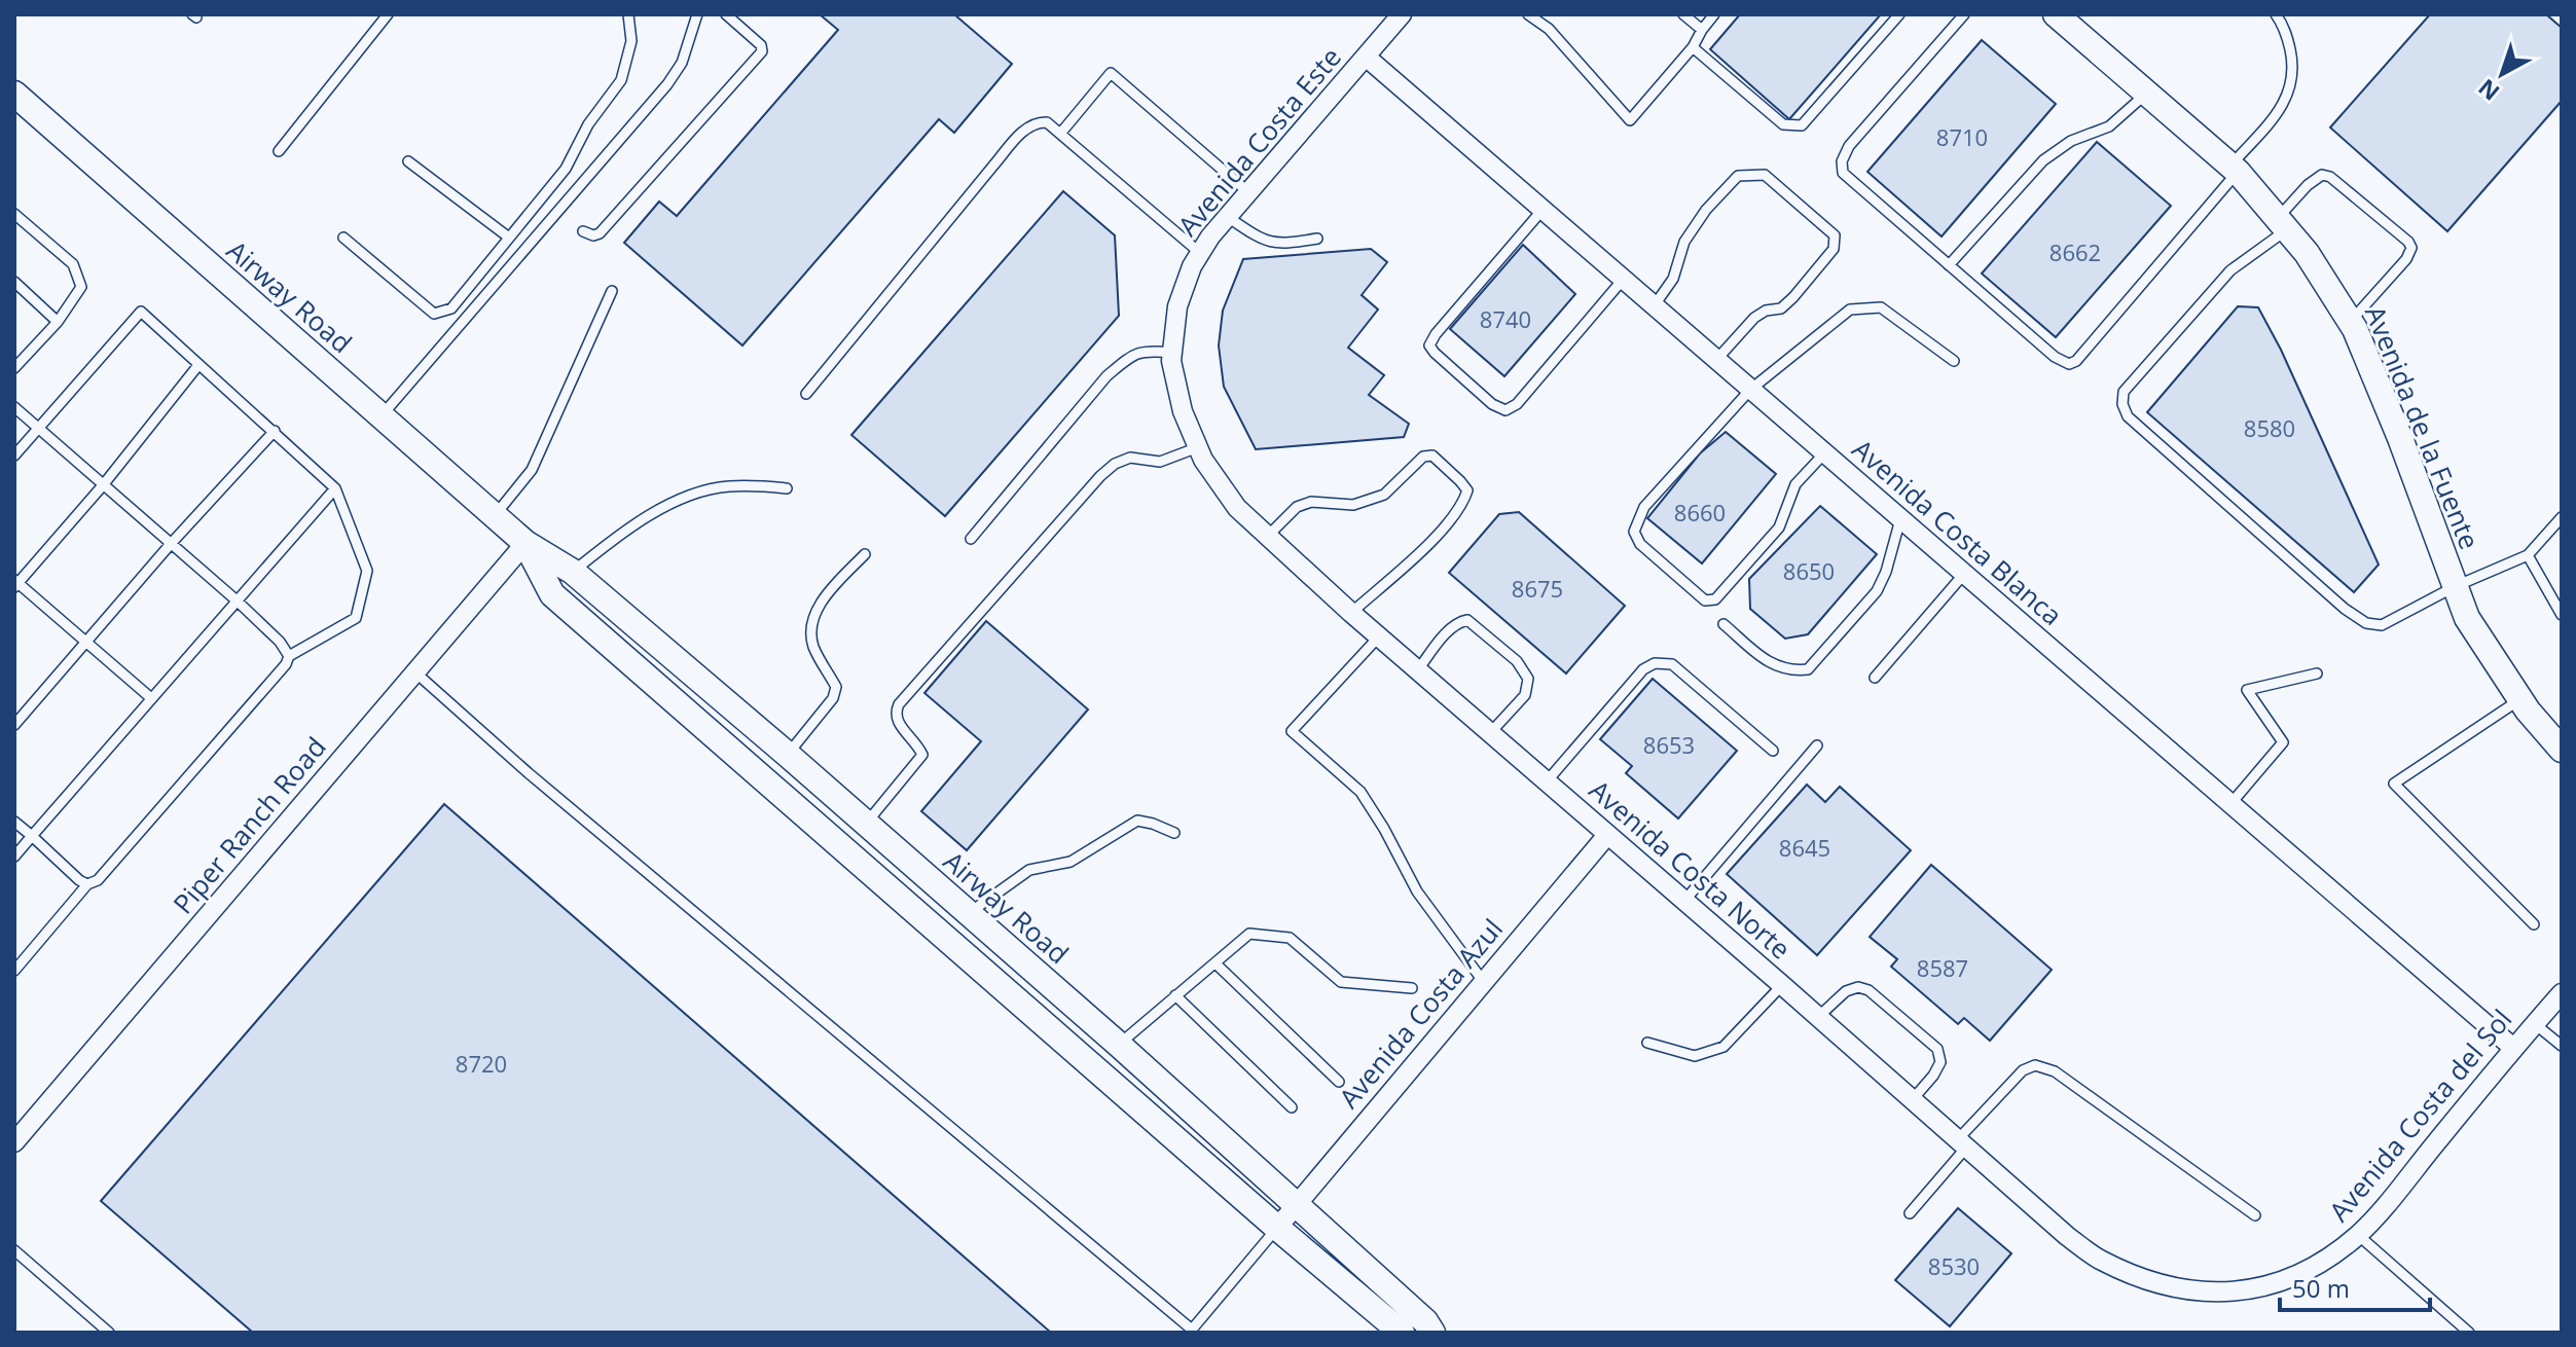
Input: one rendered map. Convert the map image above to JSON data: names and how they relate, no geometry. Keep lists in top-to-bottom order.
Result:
{
  "streets": {
    "street": [
      "Avenida Costa Este",
      "Airway Road",
      "Avenida de la Fuente",
      "Avenida Costa Blanca",
      "Piper Ranch Road",
      "Avenida Costa Norte",
      "Avenida Costa Azul",
      "Avenida Costa del Sol"
    ]
  },
  "crossings": [
    ["Avenida Costa Este", "Avenida Costa Blanca"],
    ["Avenida Costa Este", "Avenida Costa Norte"],
    ["Airway Road", "Piper Ranch Road"],
    ["Airway Road", "Avenida Costa Azul"],
    ["Avenida Costa Blanca", "Avenida Costa del Sol"],
    ["Avenida Costa Norte", "Avenida Costa Azul"],
    ["Avenida Costa Norte", "Avenida Costa del Sol"]
  ],
  "house_numbers": [
    "8710",
    "8662",
    "8740",
    "8580",
    "8660",
    "8650",
    "8675",
    "8653",
    "8645",
    "8587",
    "8720",
    "8530"
  ],
  "scale_bar": "50 m",
  "north": "bottom left"
}
